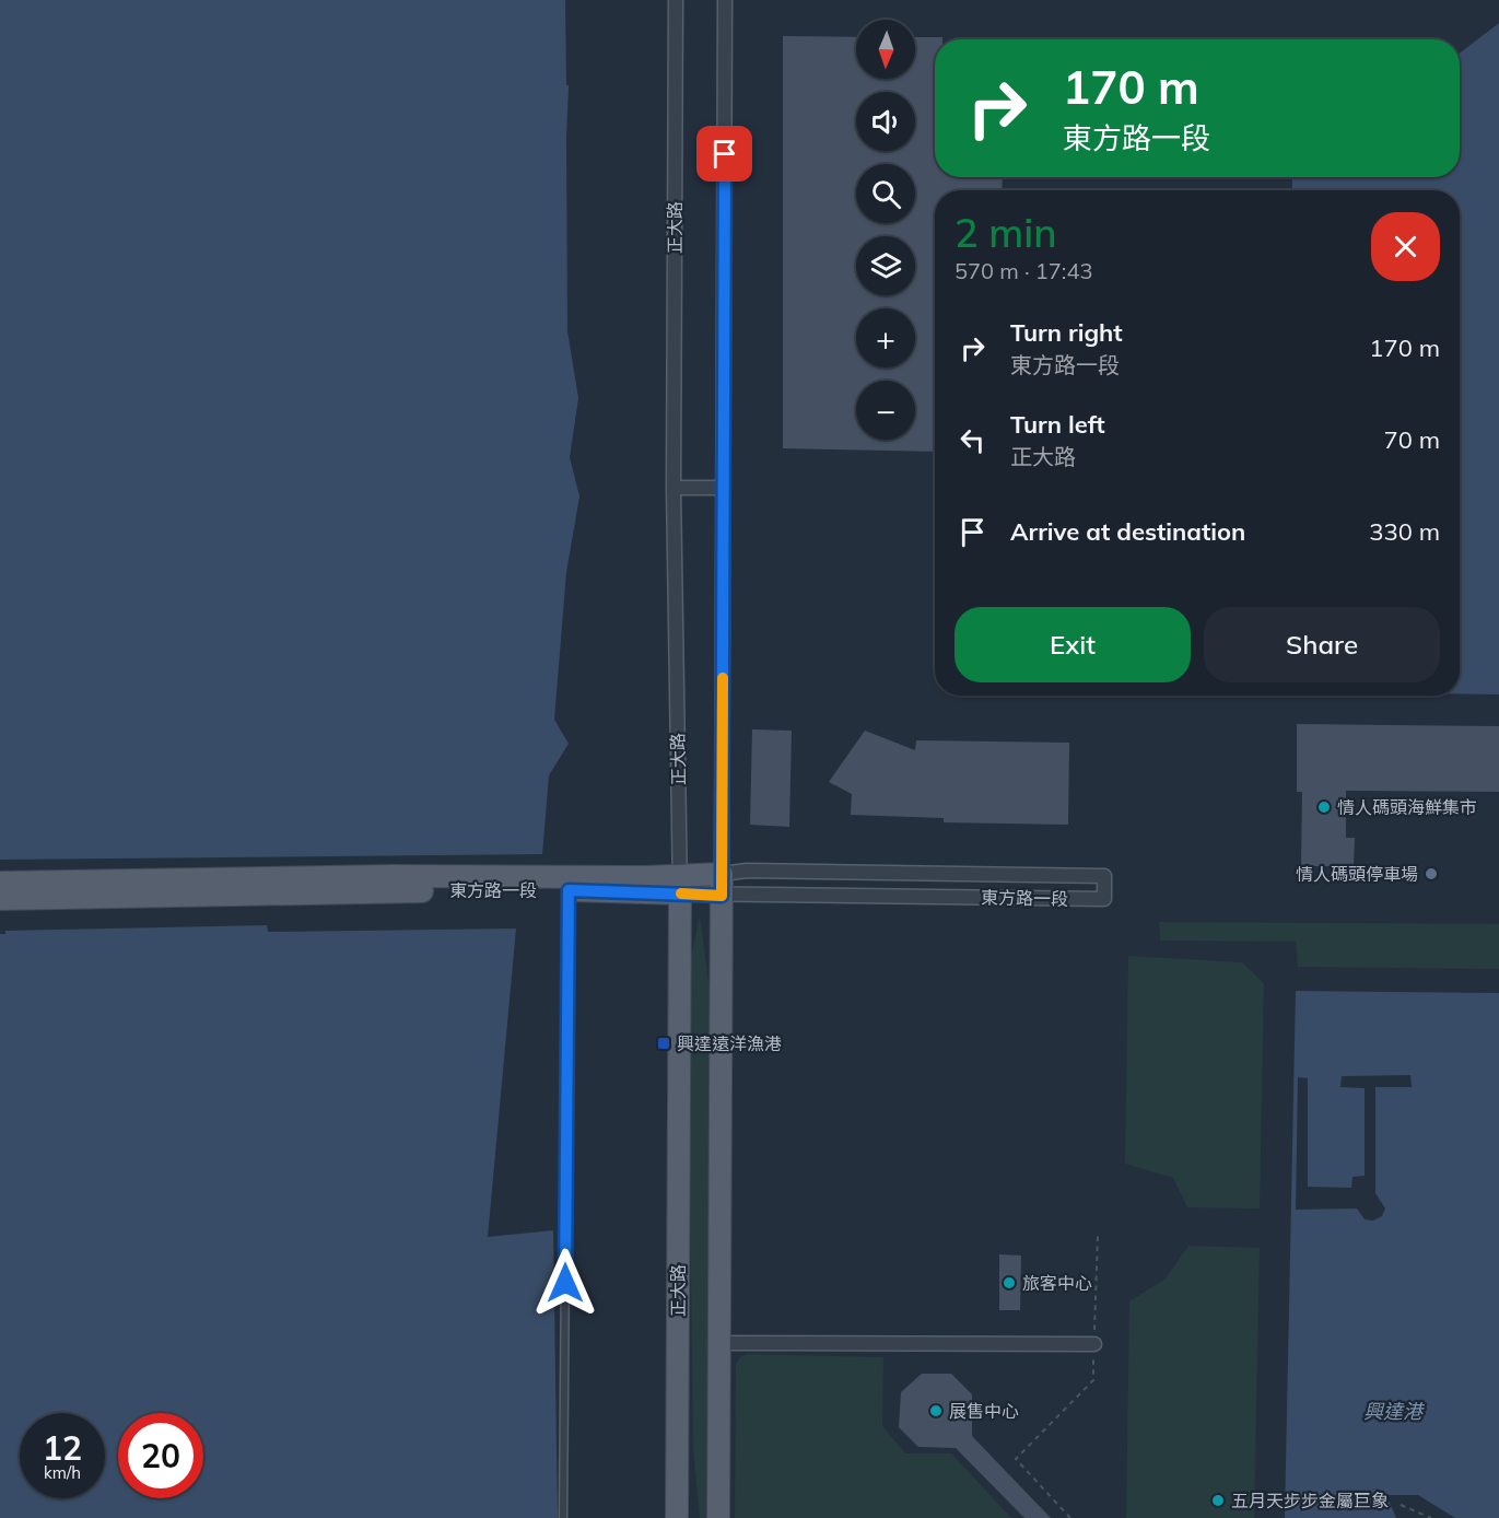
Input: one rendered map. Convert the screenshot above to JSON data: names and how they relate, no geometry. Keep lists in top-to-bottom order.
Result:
{
  "streets": {
    "main road": ["正大路", "東方路一段"]
  },
  "crossings": [
    ["正大路", "東方路一段"]
  ],
  "water": ["興達港"],
  "places": {
    "other": [
      "情人碼頭海鮮集市",
      "情人碼頭停車場",
      "旅客中心",
      "展售中心",
      "五月天步步金屬巨象"
    ],
    "transit": ["興達遠洋漁港"]
  },
  "north": "bottom",
  "page": {
    "map_buttons": ["+", "−"],
    "turn": ["170 m", "東方路一段"],
    "heading": ["2 min", "570 m · 17:43"],
    "list": [
      {
        "name": "Turn right",
        "note": "東方路一段",
        "value": "170 m"
      },
      {
        "name": "Turn left",
        "note": "正大路",
        "value": "70 m"
      },
      {
        "name": "Arrive at destination",
        "value": "330 m"
      }
    ],
    "buttons": ["Exit", "Share"],
    "speed": "12 km/h",
    "limit": "20"
  }
}
